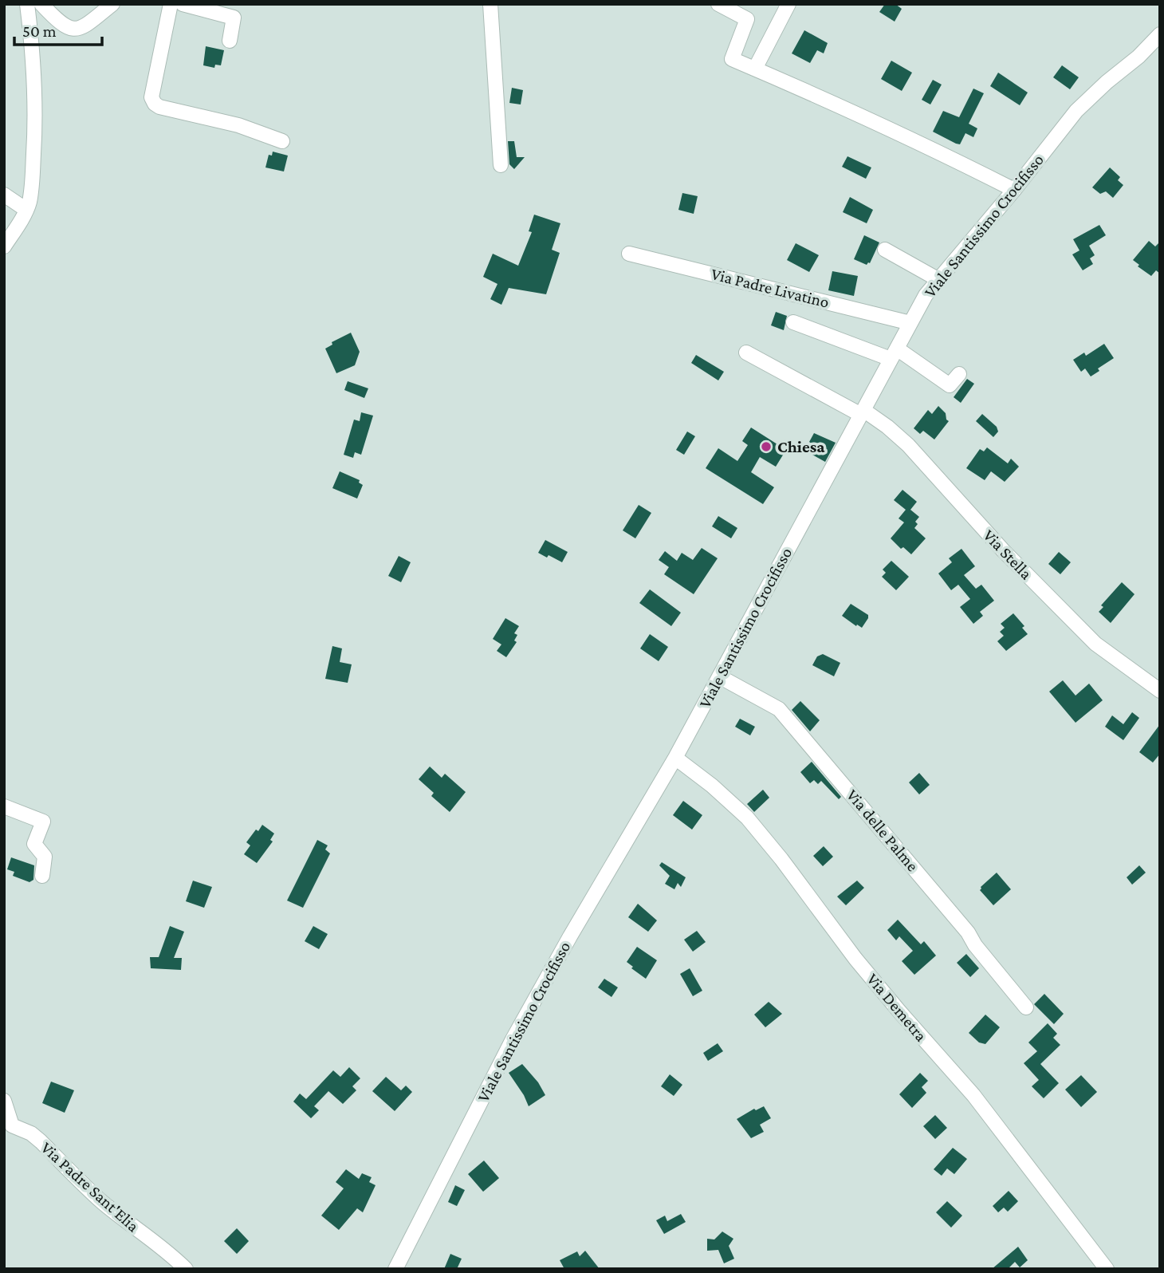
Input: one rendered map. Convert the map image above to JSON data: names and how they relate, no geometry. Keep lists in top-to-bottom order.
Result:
{
  "streets": {
    "street": [
      "Viale Santissimo Crocifisso",
      "Via Padre Livatino",
      "Via Stella",
      "Via delle Palme",
      "Via Demetra",
      "Via Padre Sant'Elia"
    ]
  },
  "crossings": [
    ["Viale Santissimo Crocifisso", "Via Padre Livatino"],
    ["Viale Santissimo Crocifisso", "Via Stella"],
    ["Viale Santissimo Crocifisso", "Via delle Palme"],
    ["Viale Santissimo Crocifisso", "Via Demetra"]
  ],
  "places": ["Chiesa"],
  "scale_bar": "50 m"
}
